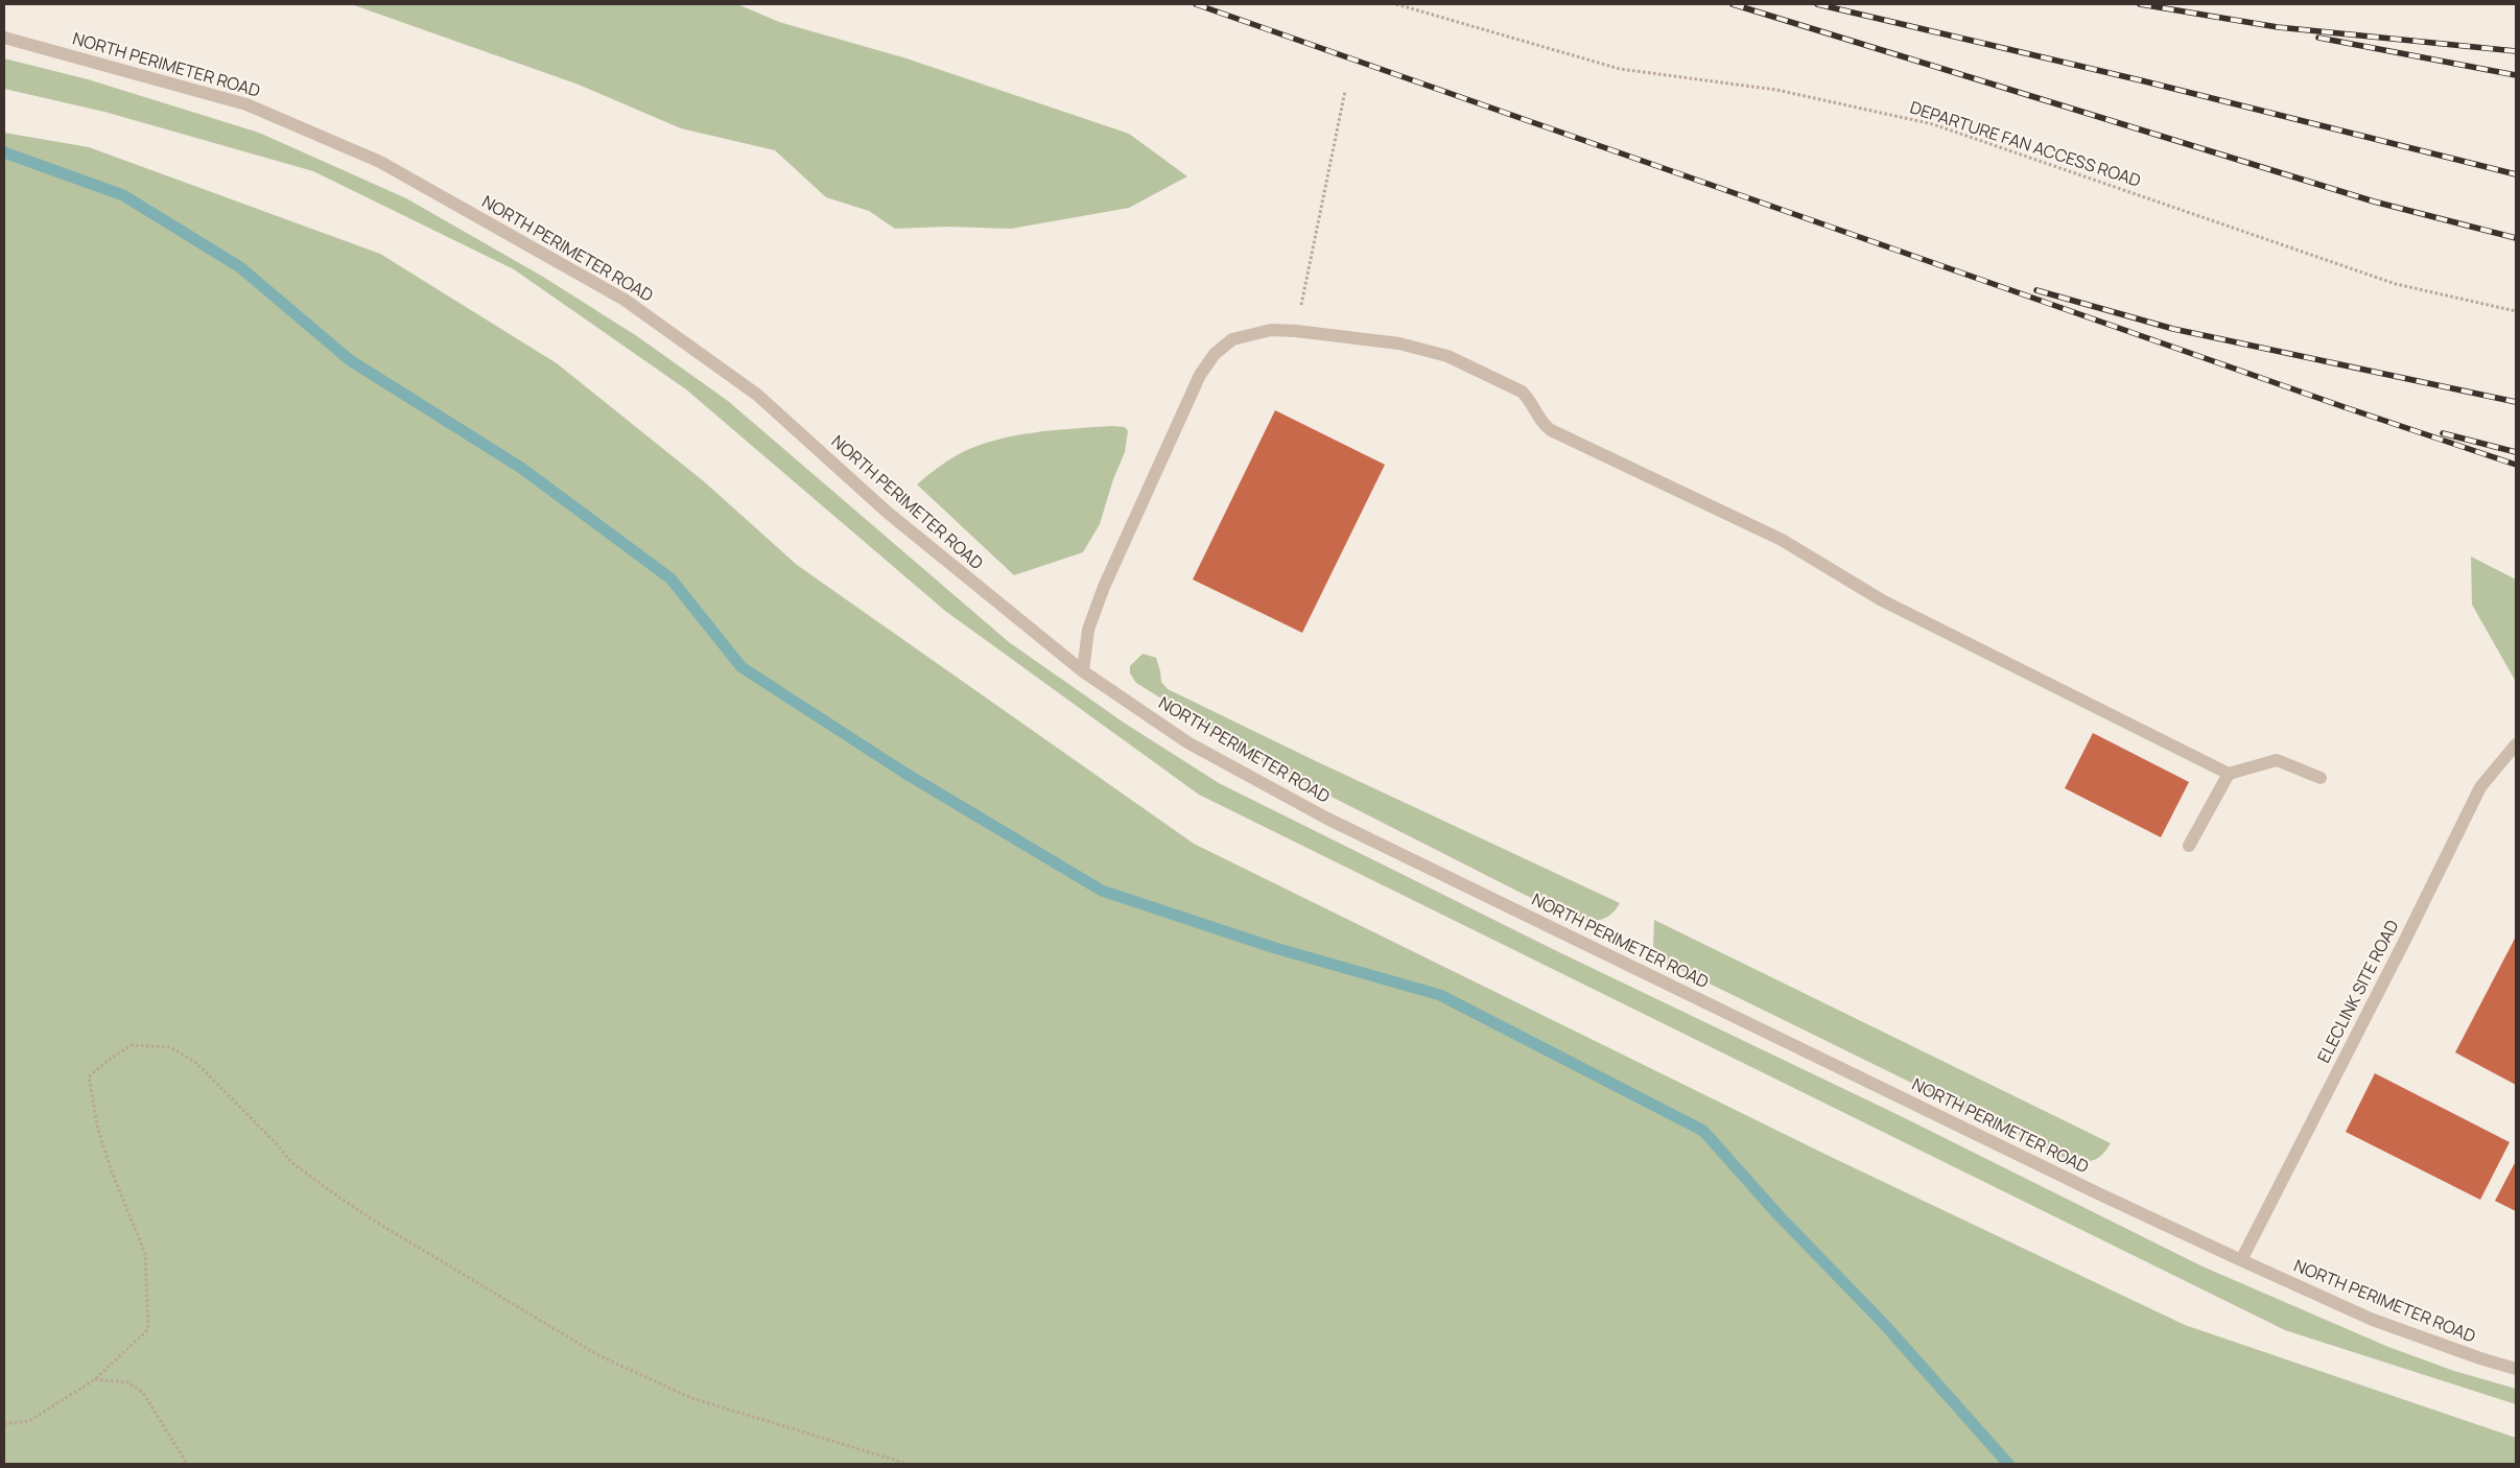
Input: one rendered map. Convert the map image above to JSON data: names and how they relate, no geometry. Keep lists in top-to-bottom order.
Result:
{
  "streets": {
    "lane": ["NORTH PERIMETER ROAD", "ELECLINK SITE ROAD"],
    "path": ["DEPARTURE FAN ACCESS ROAD"]
  },
  "crossings": [
    ["NORTH PERIMETER ROAD", "ELECLINK SITE ROAD"]
  ]
}
